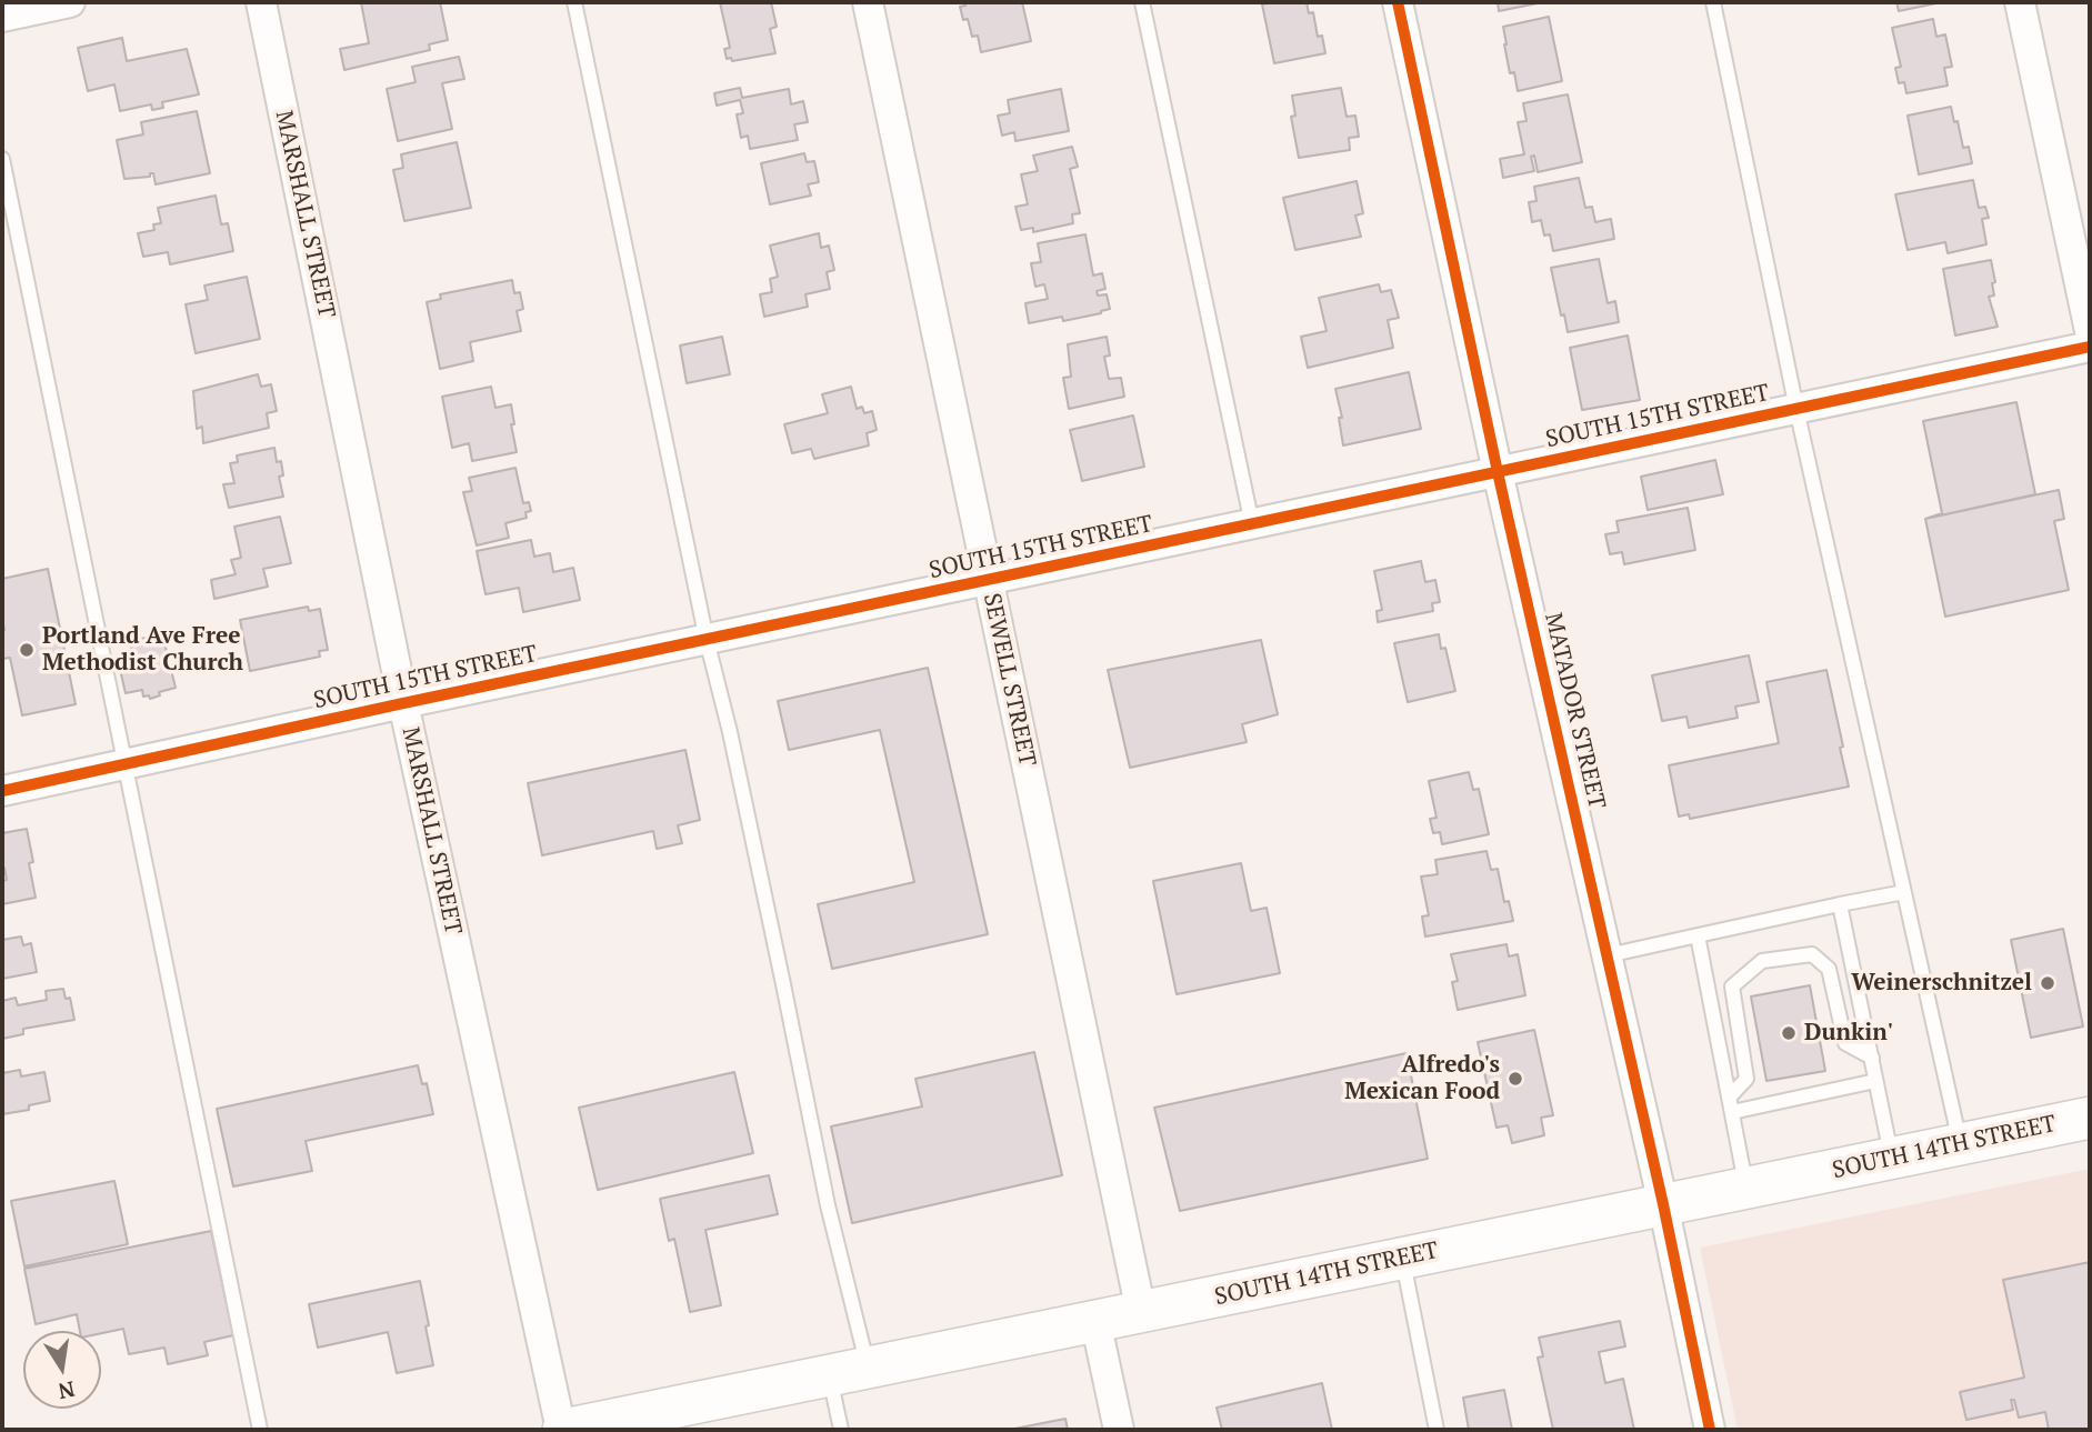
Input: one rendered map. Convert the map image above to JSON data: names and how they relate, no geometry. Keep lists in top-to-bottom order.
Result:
{
  "streets": {
    "main road": ["SOUTH 14TH STREET"],
    "street": [
      "MARSHALL STREET",
      "SOUTH 15TH STREET",
      "SEWELL STREET",
      "MATADOR STREET"
    ]
  },
  "crossings": [
    ["MARSHALL STREET", "SOUTH 15TH STREET"],
    ["MARSHALL STREET", "SOUTH 14TH STREET"],
    ["SOUTH 15TH STREET", "SEWELL STREET"],
    ["SOUTH 15TH STREET", "MATADOR STREET"],
    ["SEWELL STREET", "SOUTH 14TH STREET"],
    ["MATADOR STREET", "SOUTH 14TH STREET"]
  ],
  "places": [
    "Portland Ave Free Methodist Church",
    "Weinerschnitzel",
    "Dunkin'",
    "Alfredo's Mexican Food"
  ],
  "north": "bottom"
}
